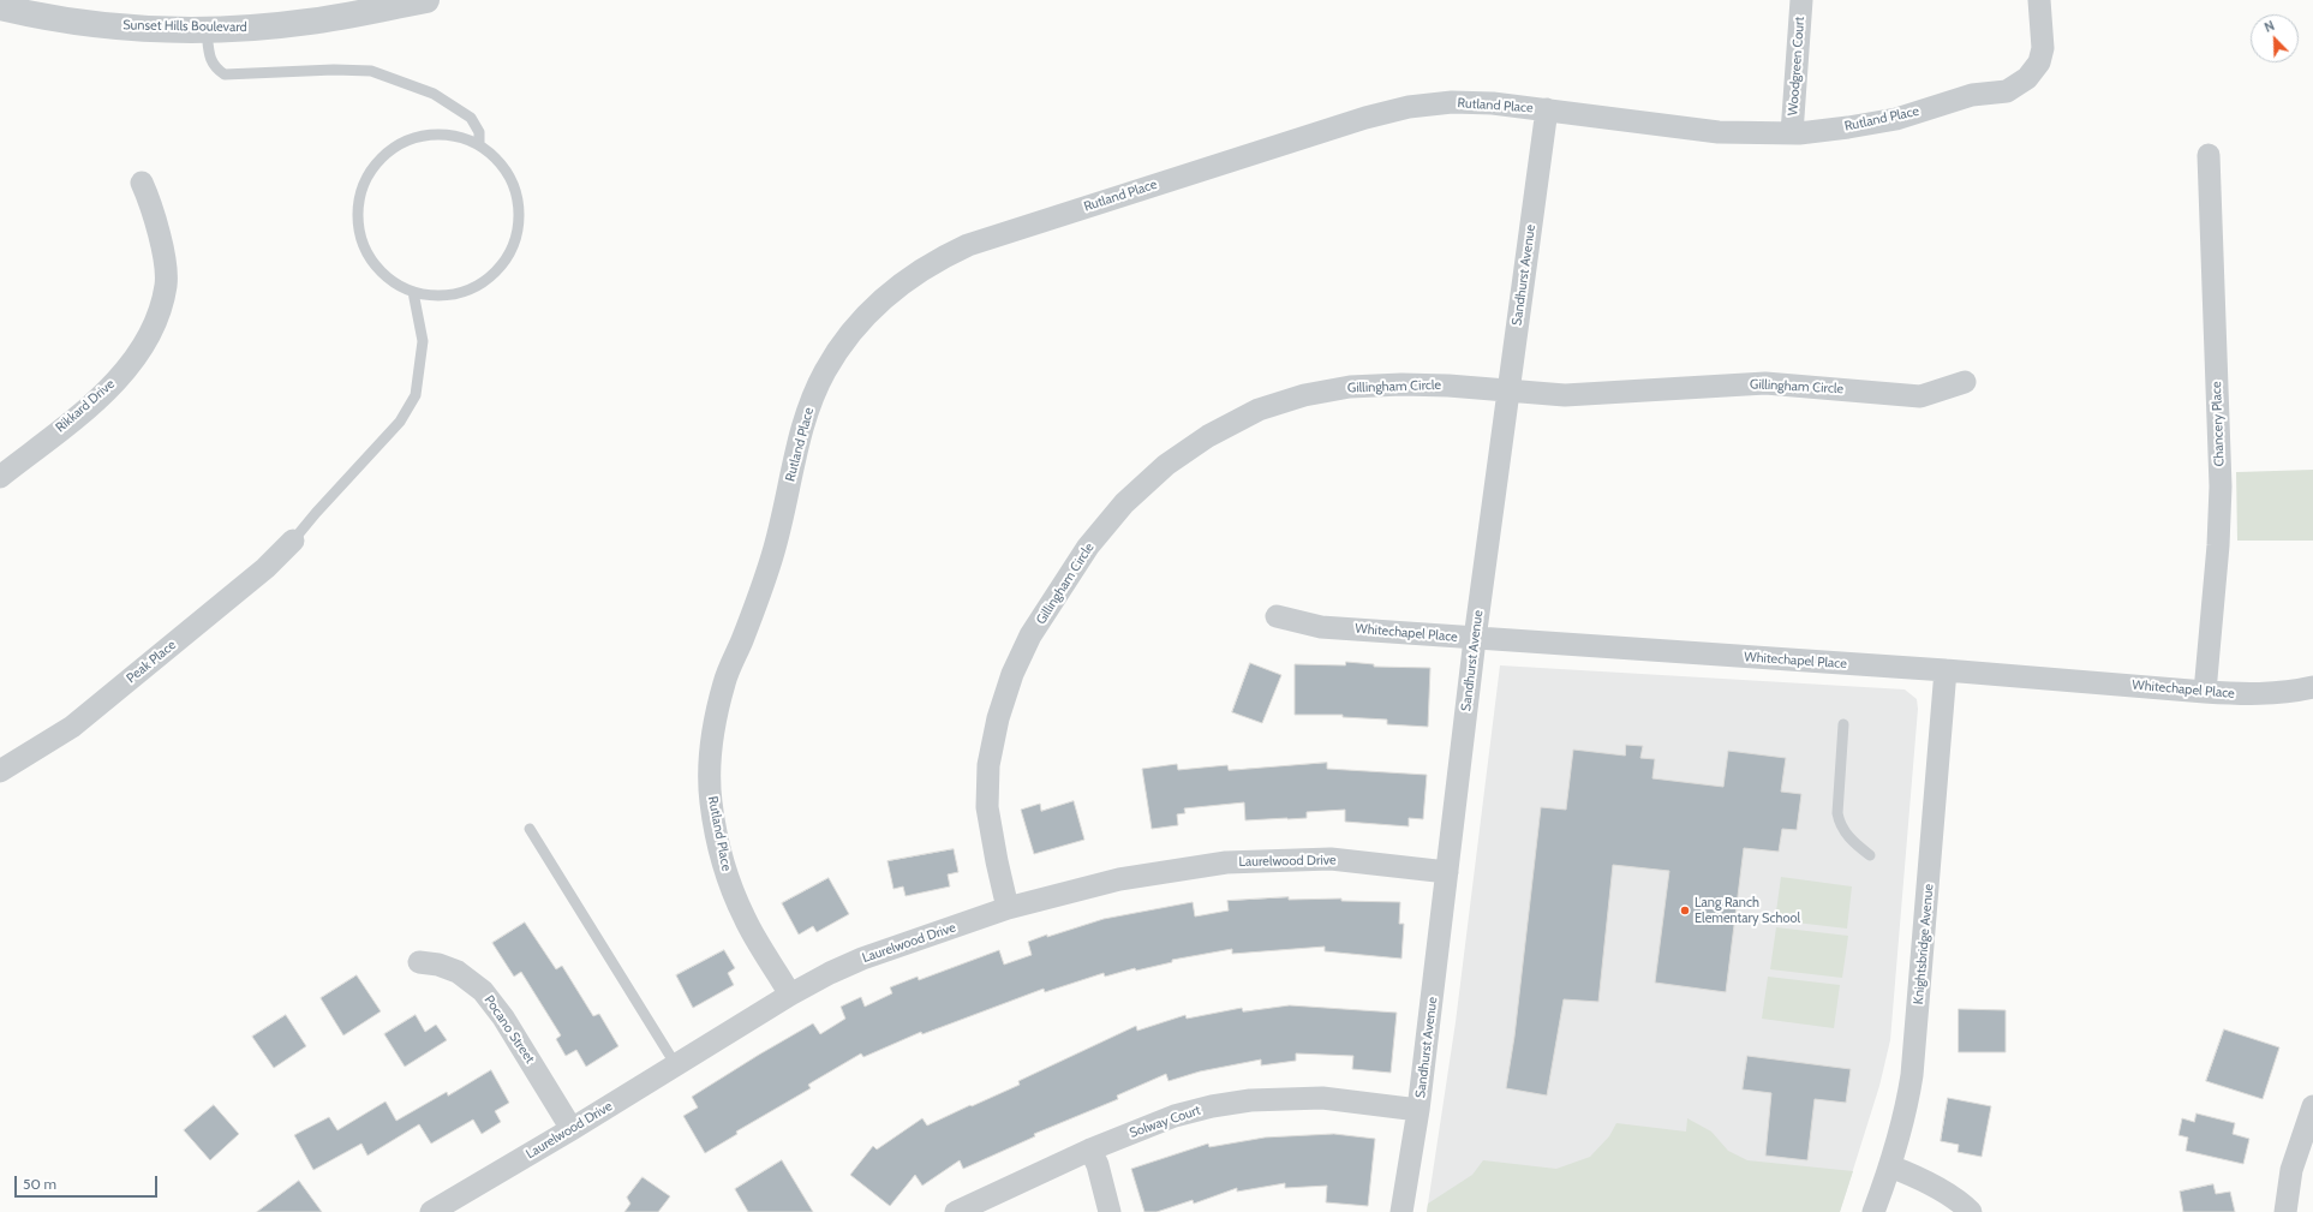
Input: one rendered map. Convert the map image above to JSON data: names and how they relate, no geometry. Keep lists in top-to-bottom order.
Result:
{
  "streets": {
    "street": [
      "Sunset Hills Boulevard",
      "Woodgreen Court",
      "Rutland Place",
      "Sandhurst Avenue",
      "Gillingham Circle",
      "Rikkard Drive",
      "Chancery Place",
      "Whitechapel Place",
      "Peak Place",
      "Laurelwood Drive",
      "Knightsbridge Avenue",
      "Pocano Street",
      "Solway Court"
    ]
  },
  "crossings": [
    ["Woodgreen Court", "Rutland Place"],
    ["Rutland Place", "Sandhurst Avenue"],
    ["Rutland Place", "Laurelwood Drive"],
    ["Sandhurst Avenue", "Gillingham Circle"],
    ["Sandhurst Avenue", "Whitechapel Place"],
    ["Sandhurst Avenue", "Laurelwood Drive"],
    ["Sandhurst Avenue", "Solway Court"],
    ["Gillingham Circle", "Laurelwood Drive"],
    ["Chancery Place", "Whitechapel Place"],
    ["Whitechapel Place", "Knightsbridge Avenue"],
    ["Laurelwood Drive", "Pocano Street"]
  ],
  "places": ["Lang Ranch Elementary School"],
  "scale_bar": "50 m",
  "north": "top left"
}
